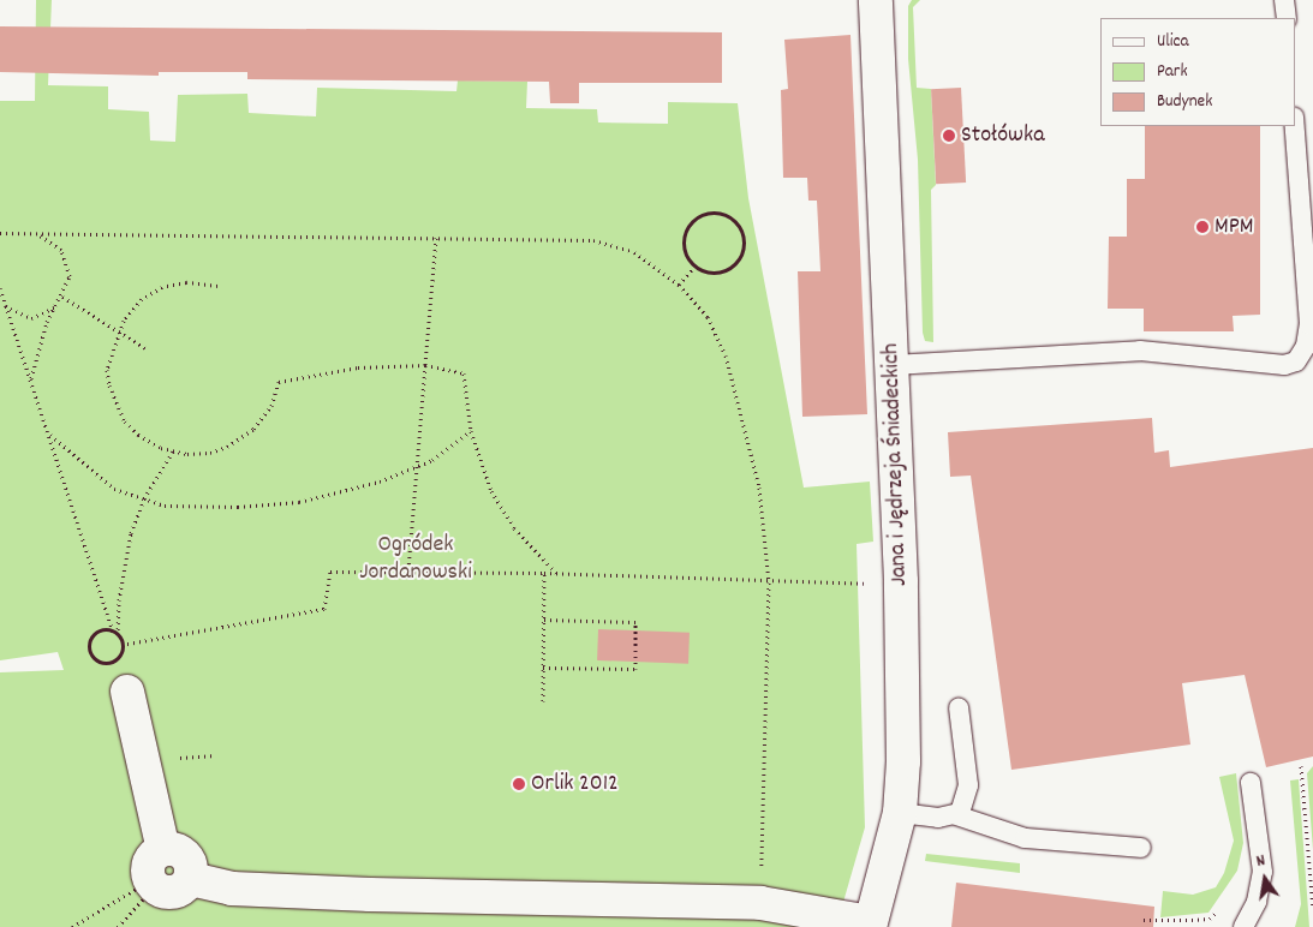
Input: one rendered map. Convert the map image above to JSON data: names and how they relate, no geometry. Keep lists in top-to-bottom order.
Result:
{
  "streets": {
    "street": ["Jana i Jędrzeja Śniadeckich"]
  },
  "parks": ["Ogródek Jordanowski"],
  "places": ["Stołówka", "MPM", "Orlik 2012"],
  "legend": ["Ulica", "Park", "Budynek"],
  "north": "top"
}
